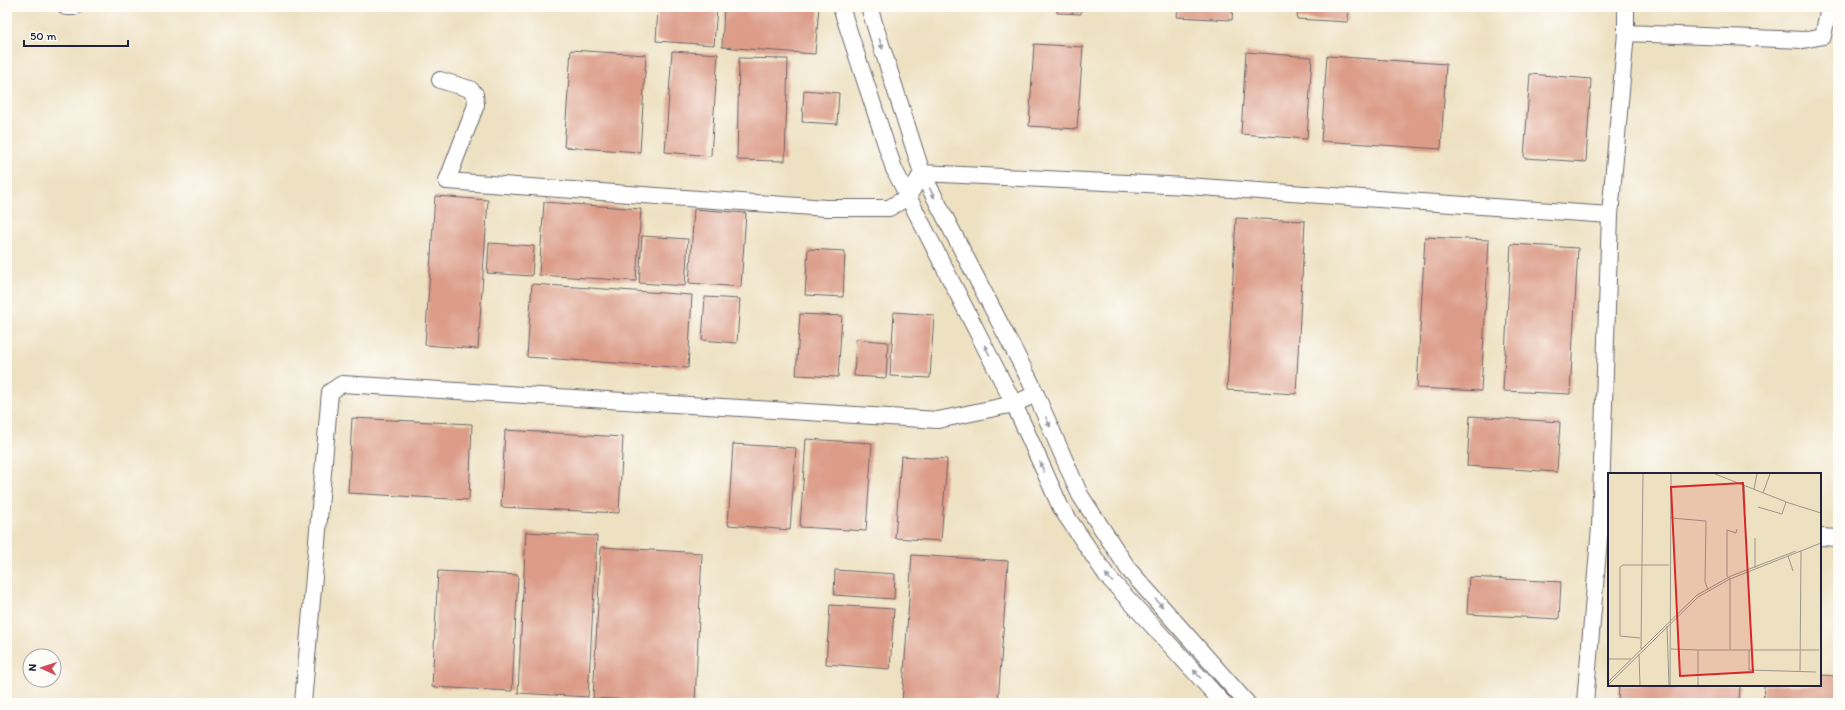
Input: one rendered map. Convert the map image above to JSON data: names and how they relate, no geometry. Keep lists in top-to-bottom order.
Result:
{
  "scale_bar": "50 m",
  "north": "left"
}
